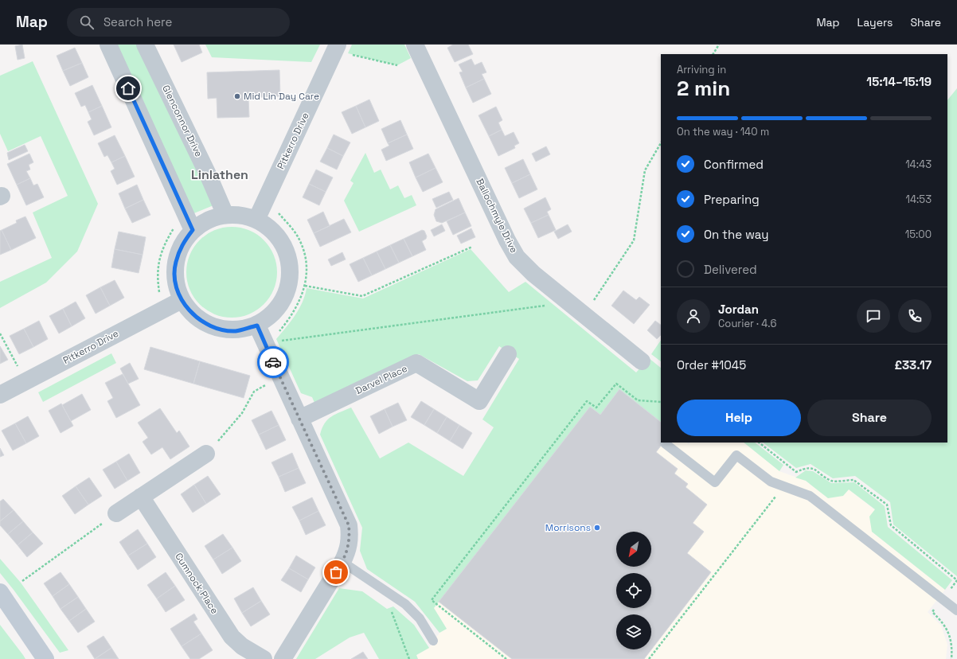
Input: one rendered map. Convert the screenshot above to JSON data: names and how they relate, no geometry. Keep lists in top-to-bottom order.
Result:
{
  "streets": {
    "street": [
      "Glenconnor Drive",
      "Pitkerro Drive",
      "Ballochmyle Drive",
      "Darvel Place",
      "Cumnock Place"
    ]
  },
  "districts": ["Linlathen"],
  "places": ["Mid Lin Day Care", "Morrisons"],
  "north": "bottom left",
  "page": {
    "header": "Map",
    "search": "Search here",
    "nav": ["Map", "Layers", "Share"],
    "heading": ["2 min", "Arriving in", "15:14–15:19"],
    "panel": [
      "Jordan",
      "Courier · 4.6",
      "Order #1045",
      "£33.17"
    ],
    "bar": "On the way · 140 m",
    "list": [
      ["Confirmed", "14:43"],
      ["Preparing", "14:53"],
      ["On the way", "15:00"],
      "Delivered"
    ],
    "buttons": ["Help", "Share"]
  }
}
